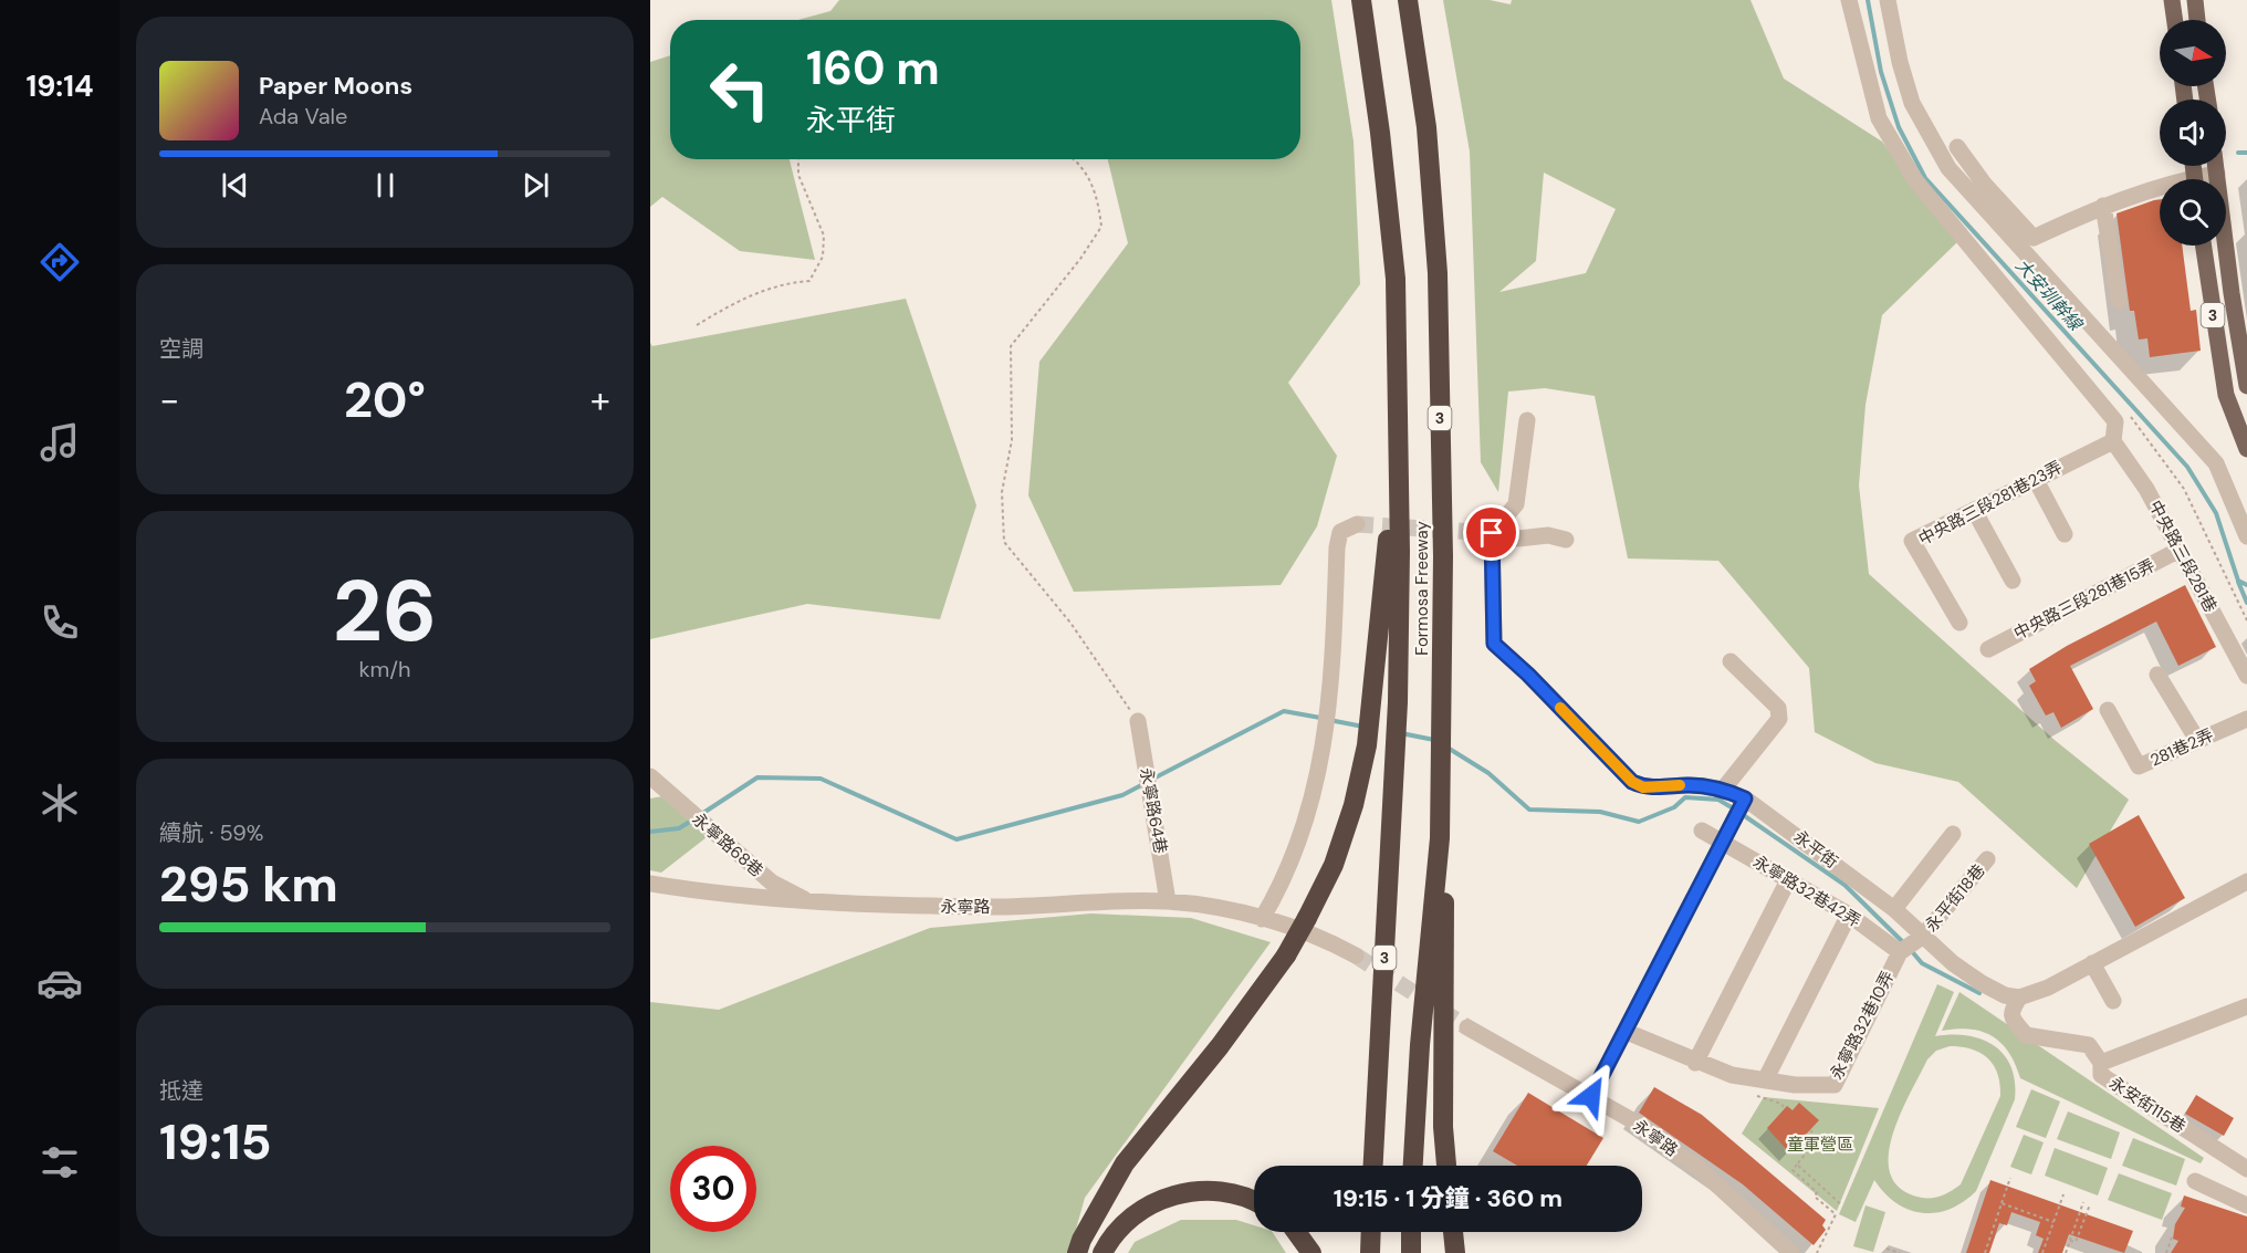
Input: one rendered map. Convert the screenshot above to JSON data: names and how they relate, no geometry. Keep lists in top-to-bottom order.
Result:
{
  "streets": {
    "highway": ["3", "Formosa Freeway"],
    "street": [
      "中央路三段281巷23弄",
      "中央路三段281巷",
      "中央路三段281巷15弄",
      "281巷2弄",
      "永寧路64巷",
      "永寧路68巷",
      "永平街",
      "永寧路32巷42弄",
      "永平街18巷",
      "永寧路",
      "永寧路32巷10弄",
      "永安街115巷"
    ]
  },
  "crossings": [
    ["中央路三段281巷23弄", "中央路三段281巷"],
    ["中央路三段281巷", "中央路三段281巷15弄"],
    ["永寧路64巷", "永寧路"],
    ["永寧路68巷", "永寧路"],
    ["永平街", "永平街18巷"],
    ["永平街", "永安街115巷"],
    ["永寧路32巷42弄", "永寧路32巷10弄"]
  ],
  "water": ["大安圳幹線"],
  "parks": ["童軍營區"],
  "north": "right",
  "page": {
    "tabs": "19:14",
    "turn": ["160 m", "永平街"],
    "song": ["Paper Moons", "Ada Vale"],
    "tile": [
      "空調",
      ["26", "km/h"],
      ["續航 · 59%", "295 km"],
      ["抵達", "19:15"]
    ],
    "heat": ["−", "20°", "+"],
    "limit": "30",
    "trip": "19:15 · 1 分鐘 · 360 m"
  }
}
